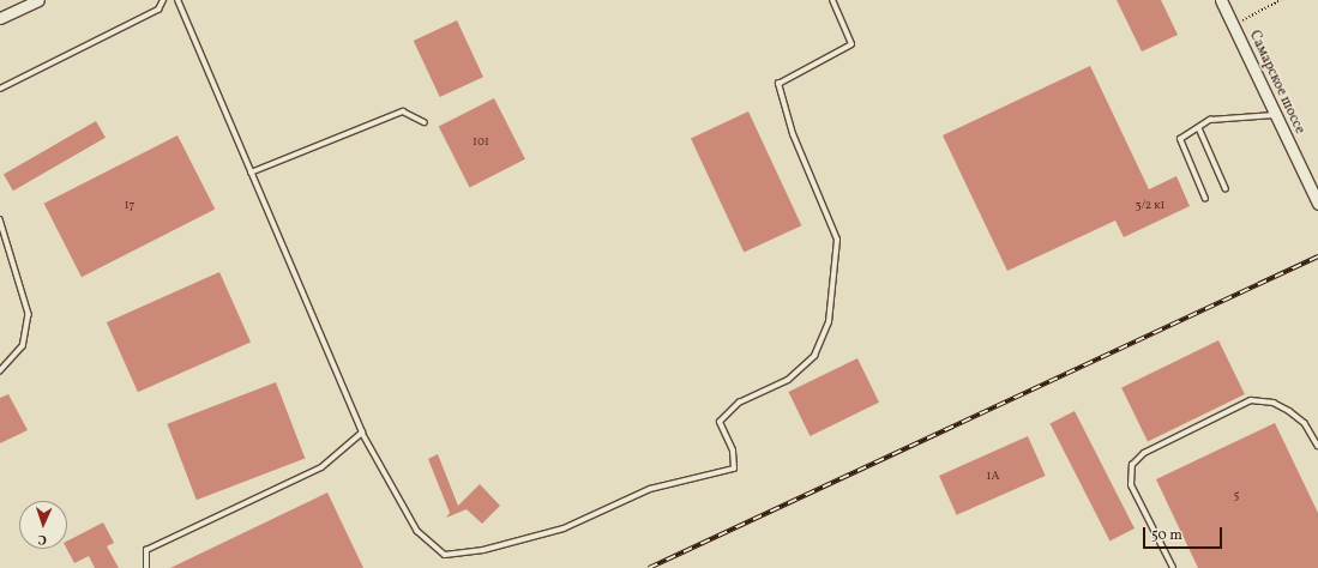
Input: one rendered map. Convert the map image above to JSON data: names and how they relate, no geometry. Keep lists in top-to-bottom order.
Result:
{
  "streets": {
    "street": ["Самарское шоссе"]
  },
  "house_numbers": [
    "101",
    "17",
    "3/2 к1",
    "1А",
    "5"
  ],
  "scale_bar": "50 m",
  "north": "bottom"
}
